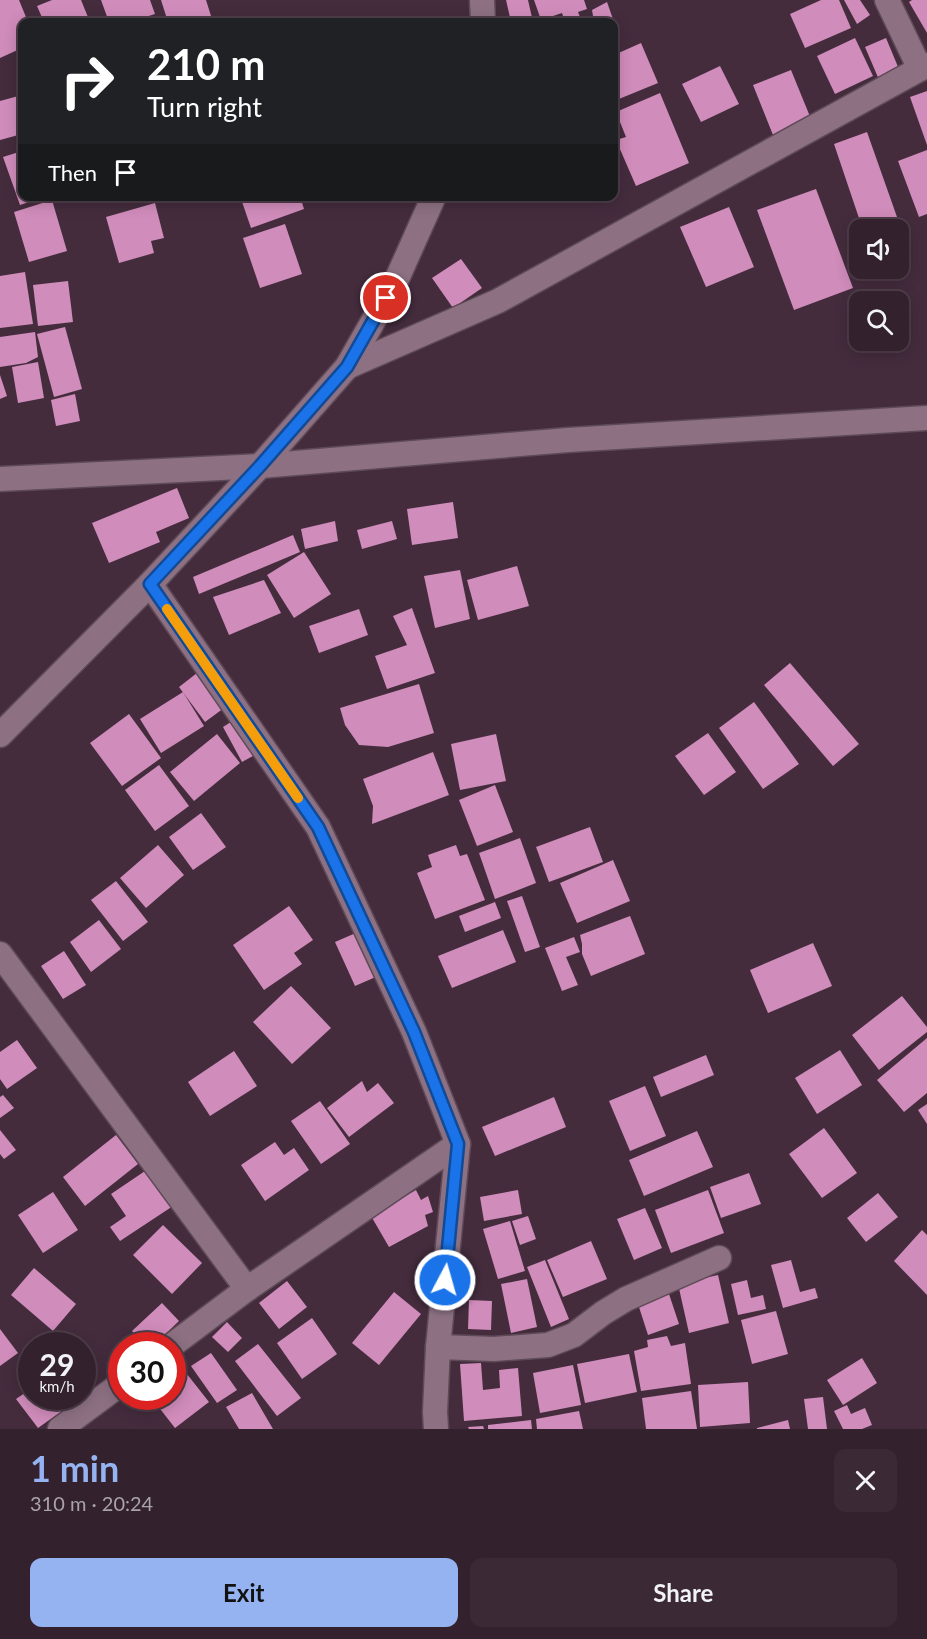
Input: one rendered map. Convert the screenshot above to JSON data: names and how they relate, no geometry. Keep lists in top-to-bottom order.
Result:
{
  "page": {
    "turn": ["210 m", "Turn right"],
    "then": "Then",
    "speed": "29 km/h",
    "limit": "30",
    "heading": ["1 min", "310 m · 20:24"],
    "buttons": ["Exit", "Share"]
  }
}
